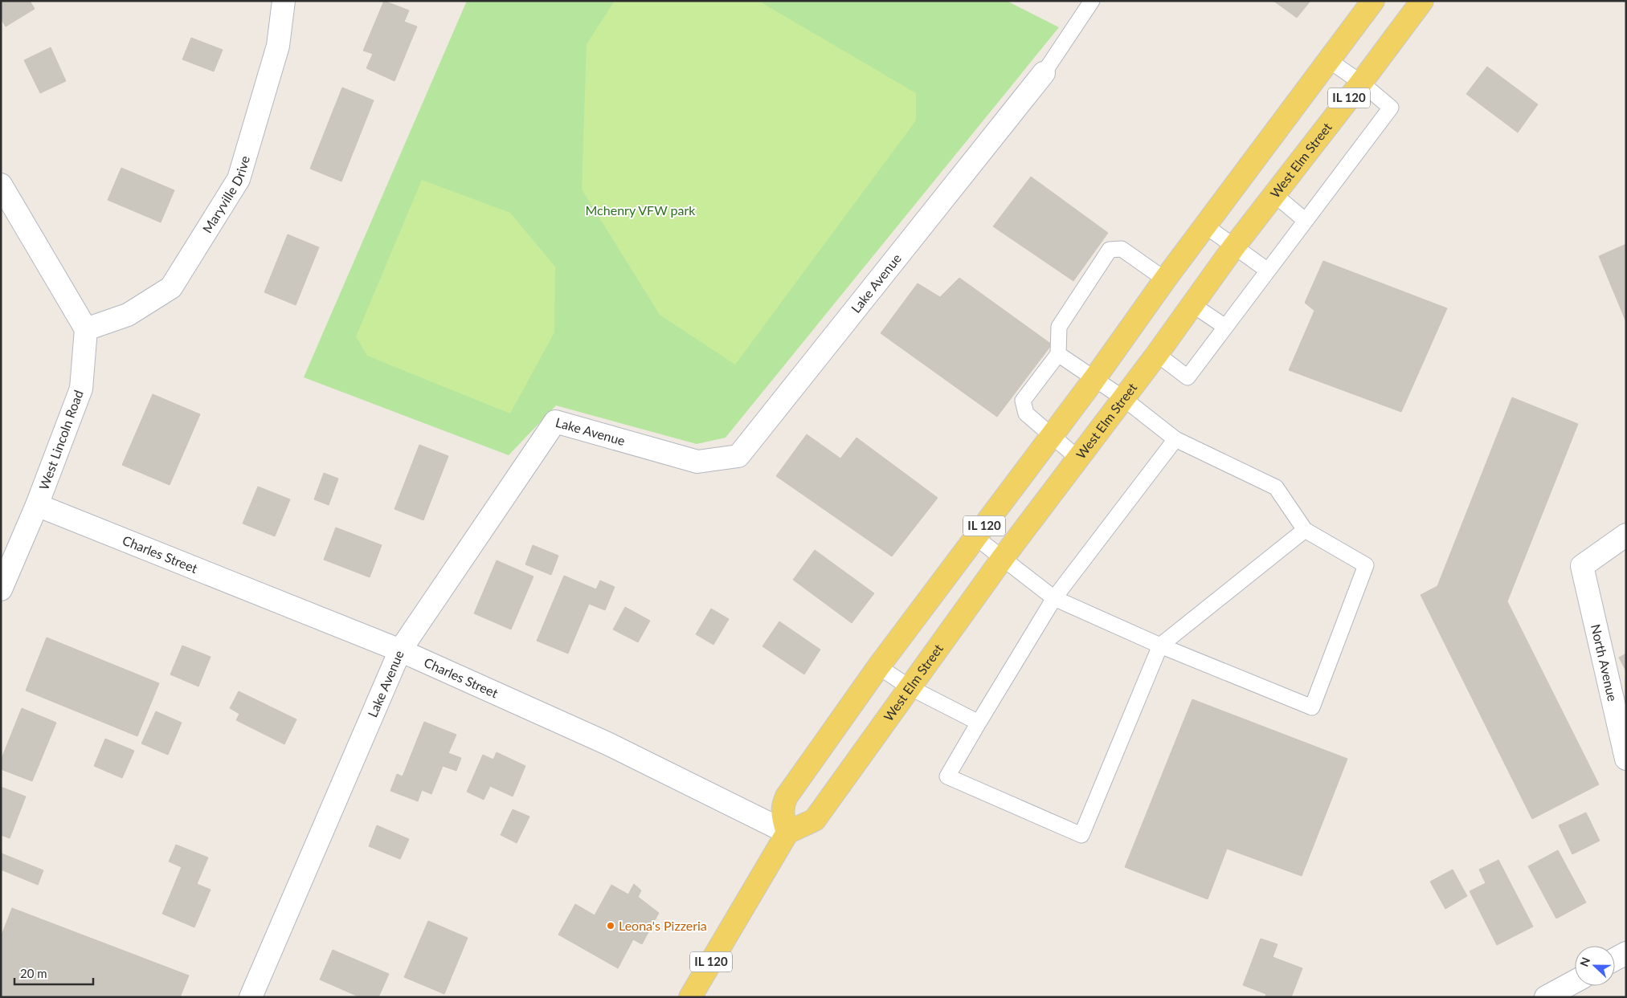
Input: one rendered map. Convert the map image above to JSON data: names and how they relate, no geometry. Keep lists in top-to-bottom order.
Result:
{
  "streets": {
    "main road": ["IL 120", "West Elm Street"],
    "street": [
      "Maryville Drive",
      "Lake Avenue",
      "West Lincoln Road",
      "Charles Street",
      "North Avenue"
    ]
  },
  "crossings": [
    ["IL 120", "West Elm Street"],
    ["IL 120", "Charles Street"],
    ["West Elm Street", "Charles Street"],
    ["Maryville Drive", "West Lincoln Road"],
    ["Lake Avenue", "Charles Street"],
    ["West Lincoln Road", "Charles Street"]
  ],
  "parks": ["Mchenry VFW park"],
  "places": ["Leona's Pizzeria"],
  "scale_bar": "20 m",
  "north": "left"
}
